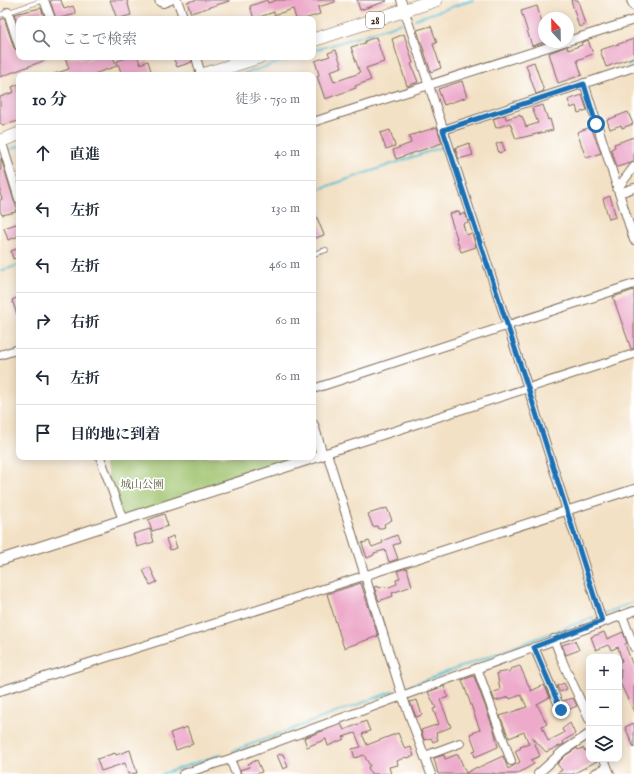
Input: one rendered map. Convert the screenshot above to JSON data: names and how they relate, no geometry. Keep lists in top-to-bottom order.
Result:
{
  "streets": {
    "main road": ["28"]
  },
  "parks": ["城山公園"],
  "north": "top",
  "page": {
    "search": "ここで検索",
    "heading": ["10 分", "徒歩 · 750 m"],
    "list": [
      ["直進", "40 m"],
      ["左折", "130 m"],
      ["左折", "460 m"],
      ["右折", "60 m"],
      ["左折", "60 m"],
      "目的地に到着"
    ],
    "map_buttons": ["+", "−"]
  }
}
